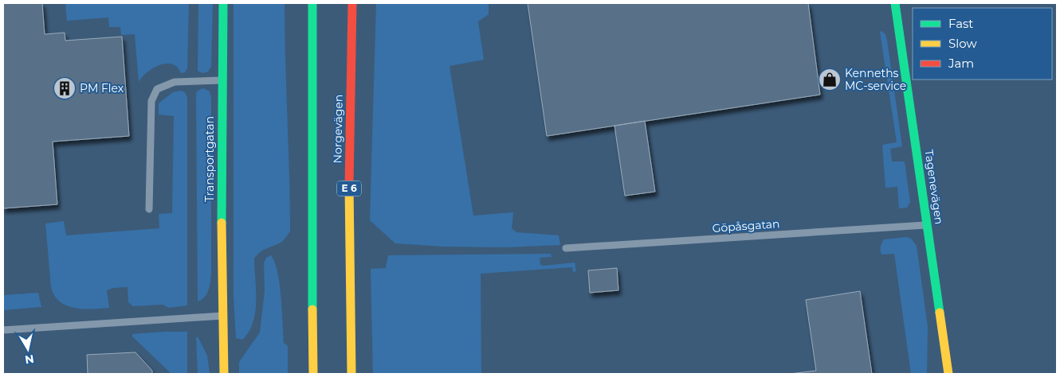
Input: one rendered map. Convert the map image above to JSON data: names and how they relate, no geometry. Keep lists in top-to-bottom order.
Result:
{
  "streets": {
    "main road": [
      "Norgevägen",
      "Transportgatan",
      "Tagenevägen",
      "E 6"
    ],
    "lane": ["Göpåsgatan"]
  },
  "crossings": [
    ["Tagenevägen", "Göpåsgatan"]
  ],
  "places": {
    "shop": ["Kenneths MC-service"],
    "building": ["PM Flex"]
  },
  "legend": ["Fast", "Slow", "Jam"],
  "north": "bottom"
}
